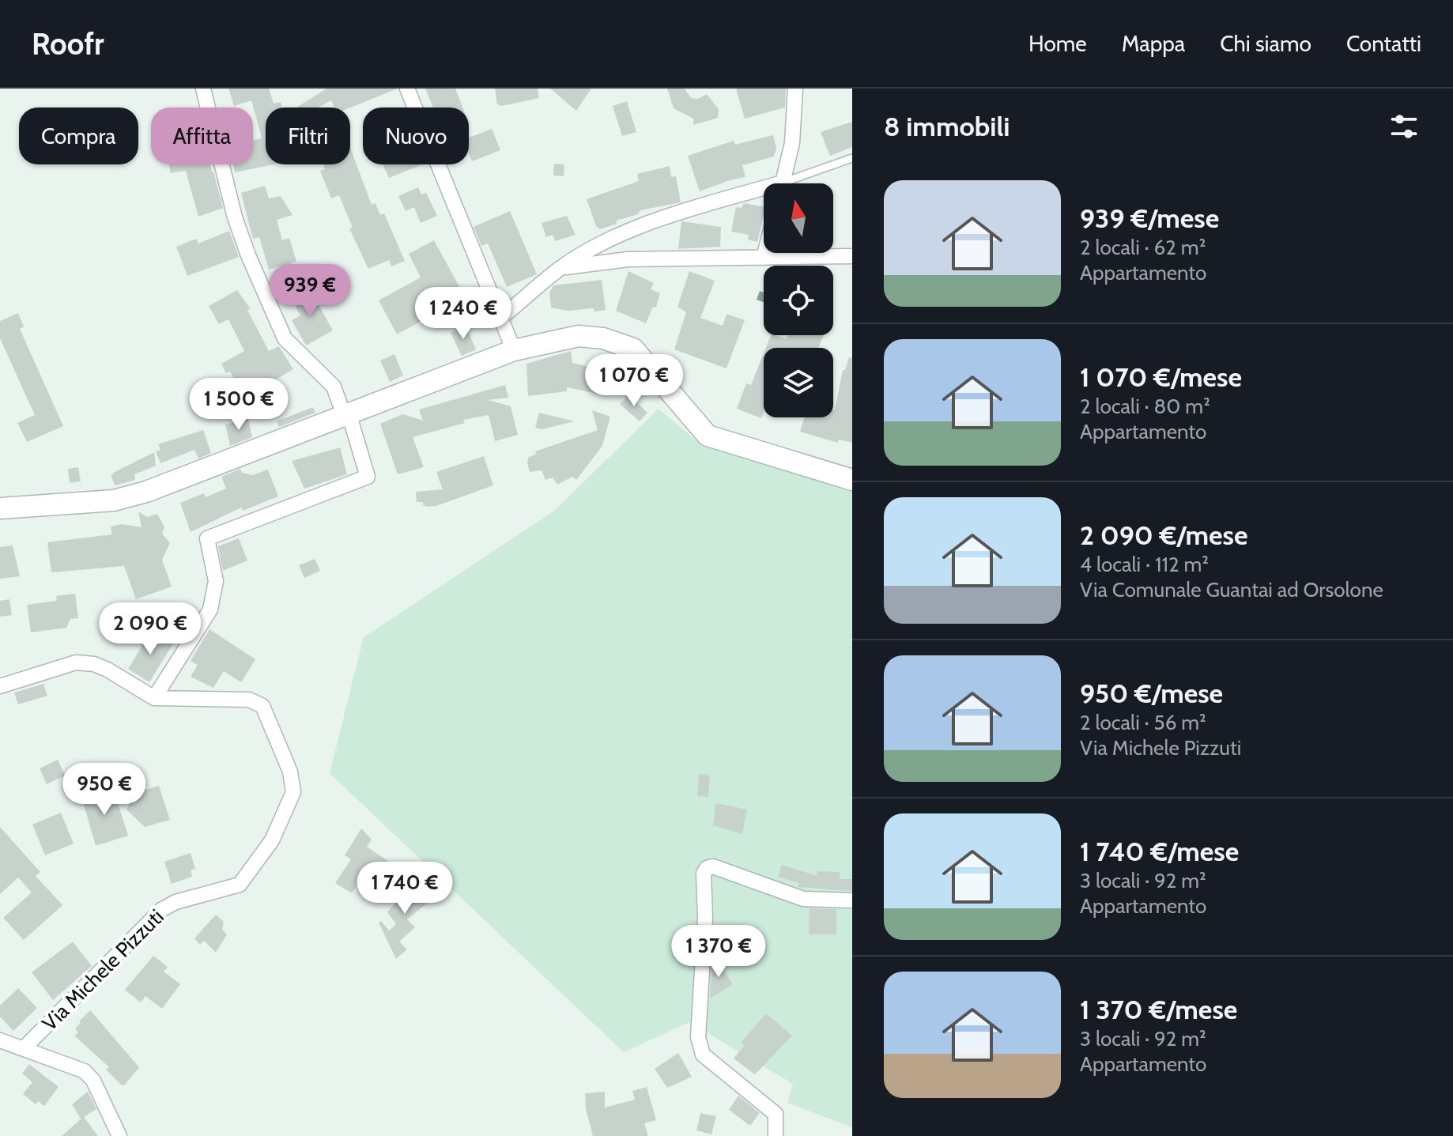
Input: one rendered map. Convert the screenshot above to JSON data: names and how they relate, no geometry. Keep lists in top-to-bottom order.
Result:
{
  "streets": {
    "street": ["Via Michele Pizzuti"]
  },
  "north": "top",
  "page": {
    "header": "Roofr",
    "nav": [
      "Home",
      "Mappa",
      "Chi siamo",
      "Contatti"
    ],
    "heading": "8 immobili",
    "chip": [
      "Compra",
      "Affitta",
      "Filtri",
      "Nuovo"
    ],
    "list": [
      {
        "name": "939 €/mese",
        "note": "2 locali · 62 m² · Appartamento"
      },
      {
        "name": "1 070 €/mese",
        "note": "2 locali · 80 m² · Appartamento"
      },
      {
        "name": "2 090 €/mese",
        "note": "4 locali · 112 m² · Via Comunale Guantai ad Orsolone"
      },
      {
        "name": "950 €/mese",
        "note": "2 locali · 56 m² · Via Michele Pizzuti"
      },
      {
        "name": "1 740 €/mese",
        "note": "3 locali · 92 m² · Appartamento"
      },
      {
        "name": "1 370 €/mese",
        "note": "3 locali · 92 m² · Appartamento"
      }
    ],
    "price": [
      "939 €",
      "1 240 €",
      "1 070 €",
      "1 500 €",
      "2 090 €",
      "950 €",
      "1 740 €",
      "1 370 €"
    ]
  }
}
